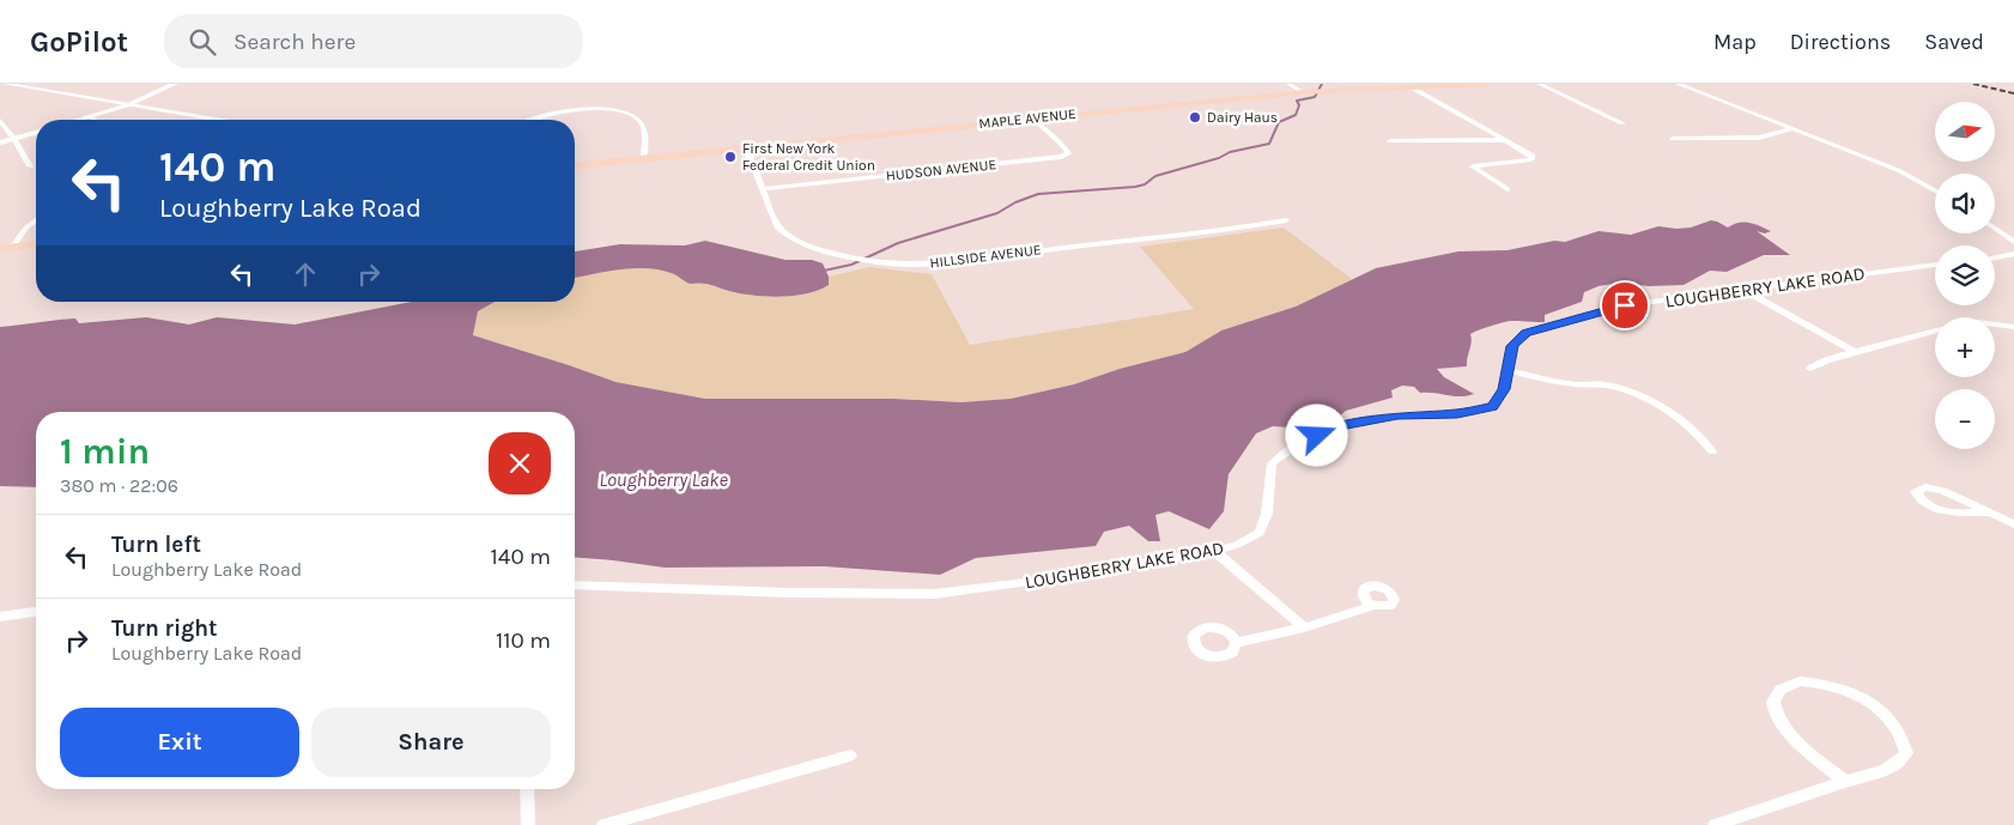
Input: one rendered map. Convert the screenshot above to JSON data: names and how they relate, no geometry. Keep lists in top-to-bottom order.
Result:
{
  "streets": {
    "main road": ["MAPLE AVENUE"],
    "street": ["HUDSON AVENUE", "HILLSIDE AVENUE", "LOUGHBERRY LAKE ROAD"]
  },
  "crossings": [
    ["MAPLE AVENUE", "HUDSON AVENUE"],
    ["MAPLE AVENUE", "HILLSIDE AVENUE"],
    ["HUDSON AVENUE", "HILLSIDE AVENUE"]
  ],
  "water": ["Loughberry Lake"],
  "places": ["Dairy Haus", "First New York Federal Credit Union"],
  "north": "right",
  "page": {
    "header": "GoPilot",
    "search": "Search here",
    "nav": ["Map", "Directions", "Saved"],
    "map_buttons": ["+", "−"],
    "turn": ["140 m", "Loughberry Lake Road"],
    "heading": ["1 min", "380 m · 22:06"],
    "list": [
      {
        "name": "Turn left",
        "note": "Loughberry Lake Road",
        "value": "140 m"
      },
      {
        "name": "Turn right",
        "note": "Loughberry Lake Road",
        "value": "110 m"
      }
    ],
    "buttons": ["Exit", "Share"]
  }
}
